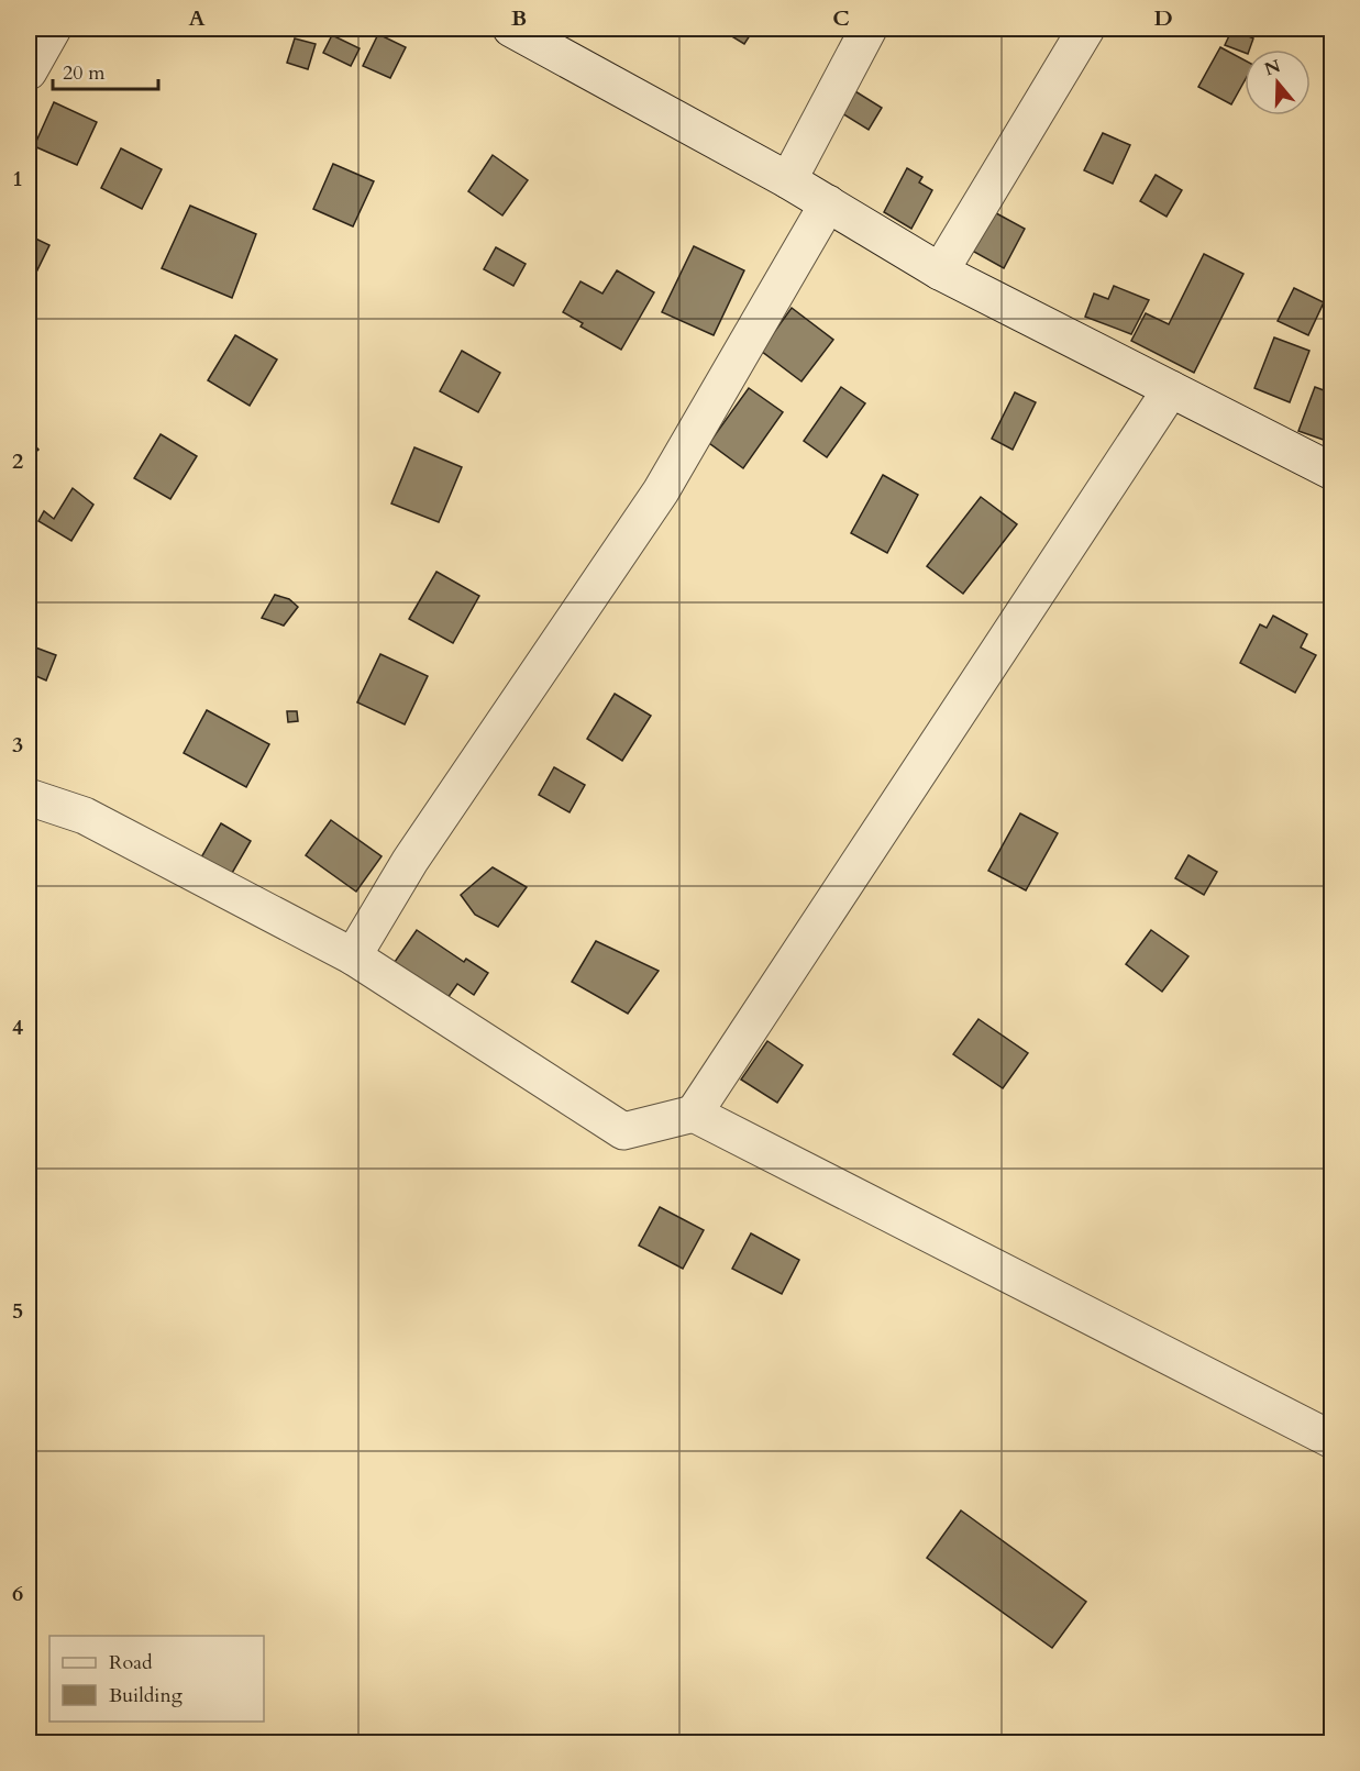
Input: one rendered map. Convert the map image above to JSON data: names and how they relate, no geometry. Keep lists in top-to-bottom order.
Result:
{
  "legend": ["Road", "Building"],
  "scale_bar": "20 m",
  "north": "top",
  "grid": {
    "columns": [
      "A",
      "B",
      "C",
      "D"
    ],
    "rows": [
      "1",
      "2",
      "3",
      "4",
      "5",
      "6"
    ]
  }
}
